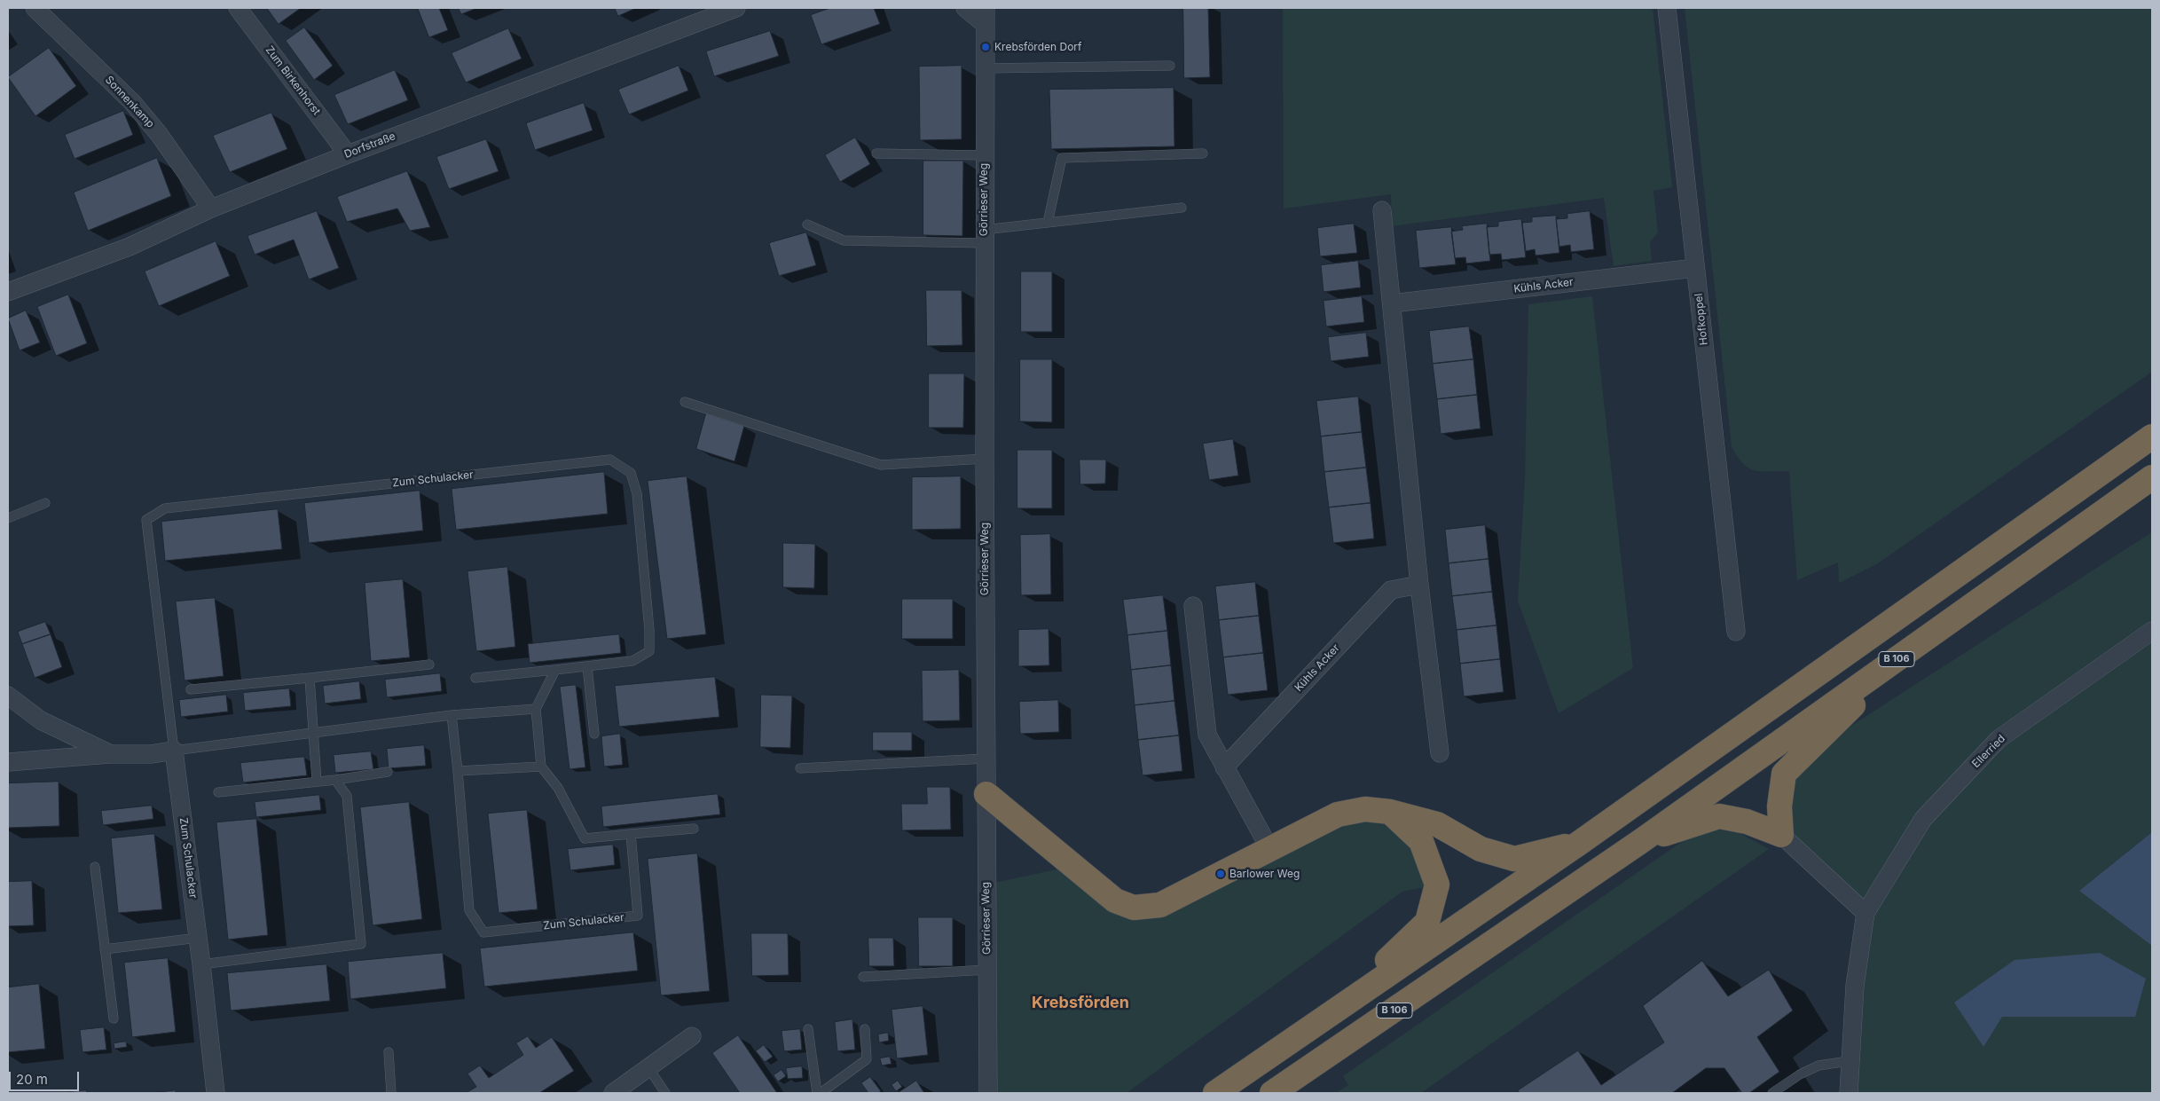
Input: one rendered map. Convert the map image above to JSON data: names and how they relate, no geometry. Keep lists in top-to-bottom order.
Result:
{
  "streets": {
    "highway": ["B 106"],
    "street": [
      "Zum Birkenhorst",
      "Sonnenkamp",
      "Dorfstraße",
      "Görrieser Weg",
      "Kühls Acker",
      "Hofkoppel",
      "Zum Schulacker",
      "Ellerried"
    ]
  },
  "crossings": [
    ["Zum Birkenhorst", "Dorfstraße"],
    ["Sonnenkamp", "Dorfstraße"],
    ["Kühls Acker", "Hofkoppel"]
  ],
  "districts": ["Krebsförden"],
  "places": ["Krebsförden Dorf", "Barlower Weg"],
  "scale_bar": "20 m"
}
